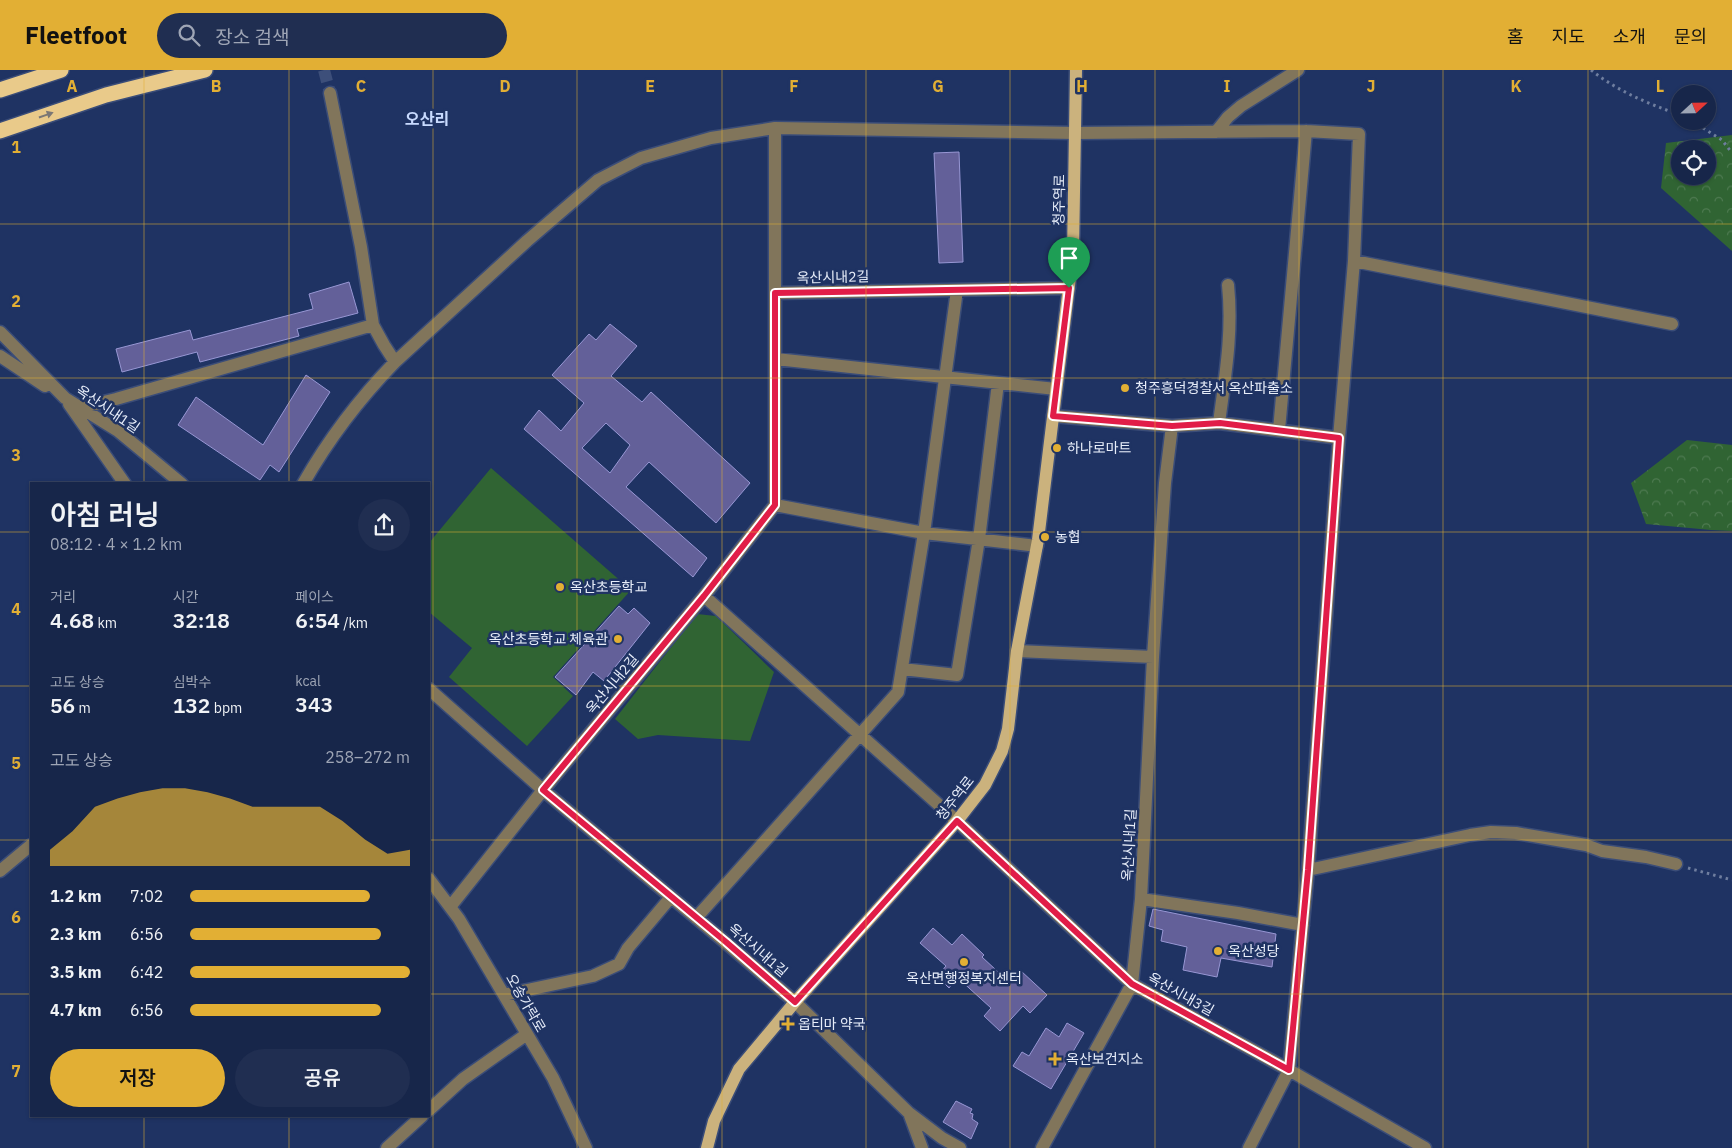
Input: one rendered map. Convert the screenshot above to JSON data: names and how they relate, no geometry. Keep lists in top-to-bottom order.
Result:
{
  "streets": {
    "main road": ["청주역로"],
    "street": [
      "옥산시내2길",
      "옥산시내1길",
      "옥산시내3길",
      "오송가락로"
    ]
  },
  "crossings": [
    ["청주역로", "옥산시내2길"],
    ["청주역로", "옥산시내1길"],
    ["청주역로", "옥산시내3길"],
    ["옥산시내2길", "옥산시내1길"],
    ["옥산시내2길", "오송가락로"],
    ["옥산시내1길", "옥산시내3길"]
  ],
  "districts": ["오산리"],
  "places": {
    "other": [
      "청주흥덕경찰서 옥산파출소",
      "하나로마트",
      "농협",
      "옥산초등학교",
      "옥산초등학교 체육관",
      "옥산성당",
      "옥산면행정복지센터"
    ],
    "health": ["옵티마 약국", "옥산보건지소"]
  },
  "north": "right",
  "page": {
    "header": "Fleetfoot",
    "search": "장소 검색",
    "nav": [
      "홈",
      "지도",
      "소개",
      "문의"
    ],
    "heading": ["아침 러닝", "08:12 · 4 × 1.2 km"],
    "stats": [
      ["거리", "4.68 km"],
      ["시간", "32:18"],
      ["페이스", "6:54 /km"],
      ["고도 상승", "56 m"],
      ["심박수", "132 bpm"],
      ["kcal", "343"]
    ],
    "chart": ["고도 상승", "258–272 m"],
    "list": [
      {
        "name": "1.2 km",
        "note": "7:02"
      },
      {
        "name": "2.3 km",
        "note": "6:56"
      },
      {
        "name": "3.5 km",
        "note": "6:42"
      },
      {
        "name": "4.7 km",
        "note": "6:56"
      }
    ],
    "buttons": ["저장", "공유"]
  },
  "grid": {
    "columns": [
      "A",
      "B",
      "C",
      "D",
      "E",
      "F",
      "G",
      "H",
      "I",
      "J",
      "K",
      "L"
    ],
    "rows": [
      "1",
      "2",
      "3",
      "4",
      "5",
      "6",
      "7"
    ]
  }
}
